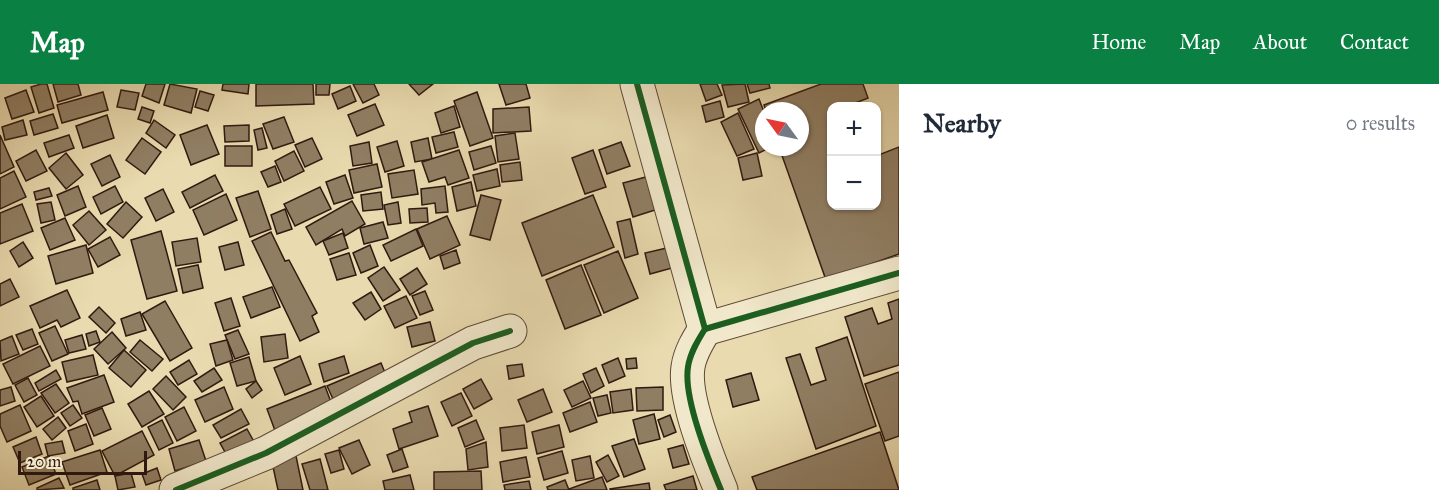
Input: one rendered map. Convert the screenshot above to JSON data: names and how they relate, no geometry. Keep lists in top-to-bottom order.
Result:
{
  "scale_bar": "20 m",
  "north": "top left",
  "page": {
    "header": "Map",
    "nav": [
      "Home",
      "Map",
      "About",
      "Contact"
    ],
    "heading": ["Nearby", "0 results"],
    "map_buttons": ["+", "−"],
    "scale": "20 m"
  }
}
